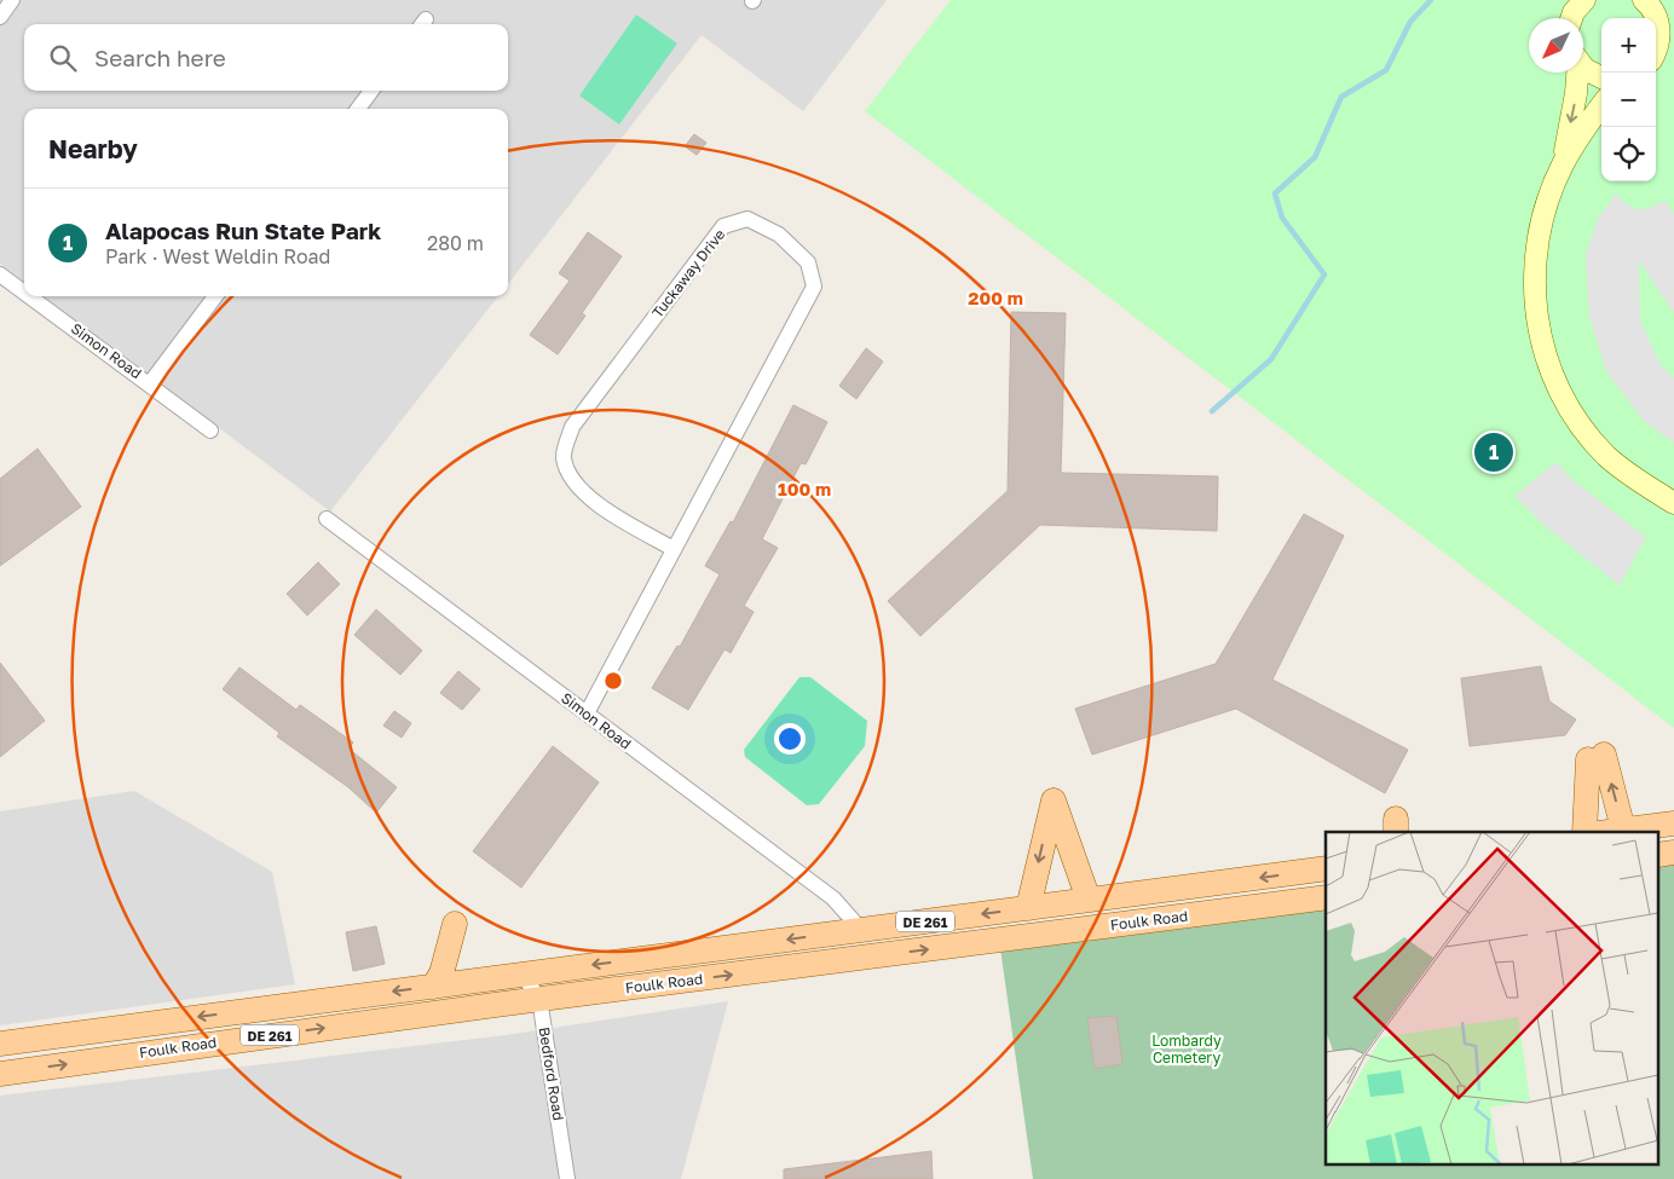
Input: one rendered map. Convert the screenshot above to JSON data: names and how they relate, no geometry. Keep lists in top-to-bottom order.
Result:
{
  "streets": {
    "main road": ["Foulk Road", "DE 261"],
    "street": ["Tuckaway Drive", "Simon Road", "Bedford Road"]
  },
  "crossings": [
    ["Tuckaway Drive", "Simon Road"],
    ["Simon Road", "Foulk Road"],
    ["Foulk Road", "Bedford Road"]
  ],
  "parks": ["Lombardy Cemetery"],
  "north": "bottom left",
  "page": {
    "map_buttons": ["+", "−"],
    "search": "Search here",
    "heading": "Nearby",
    "list": [
      {
        "mark": "1",
        "name": "Alapocas Run State Park",
        "note": "Park · West Weldin Road",
        "value": "280 m"
      }
    ],
    "pins": "1"
  },
  "rings": ["200 m", "100 m"]
}
